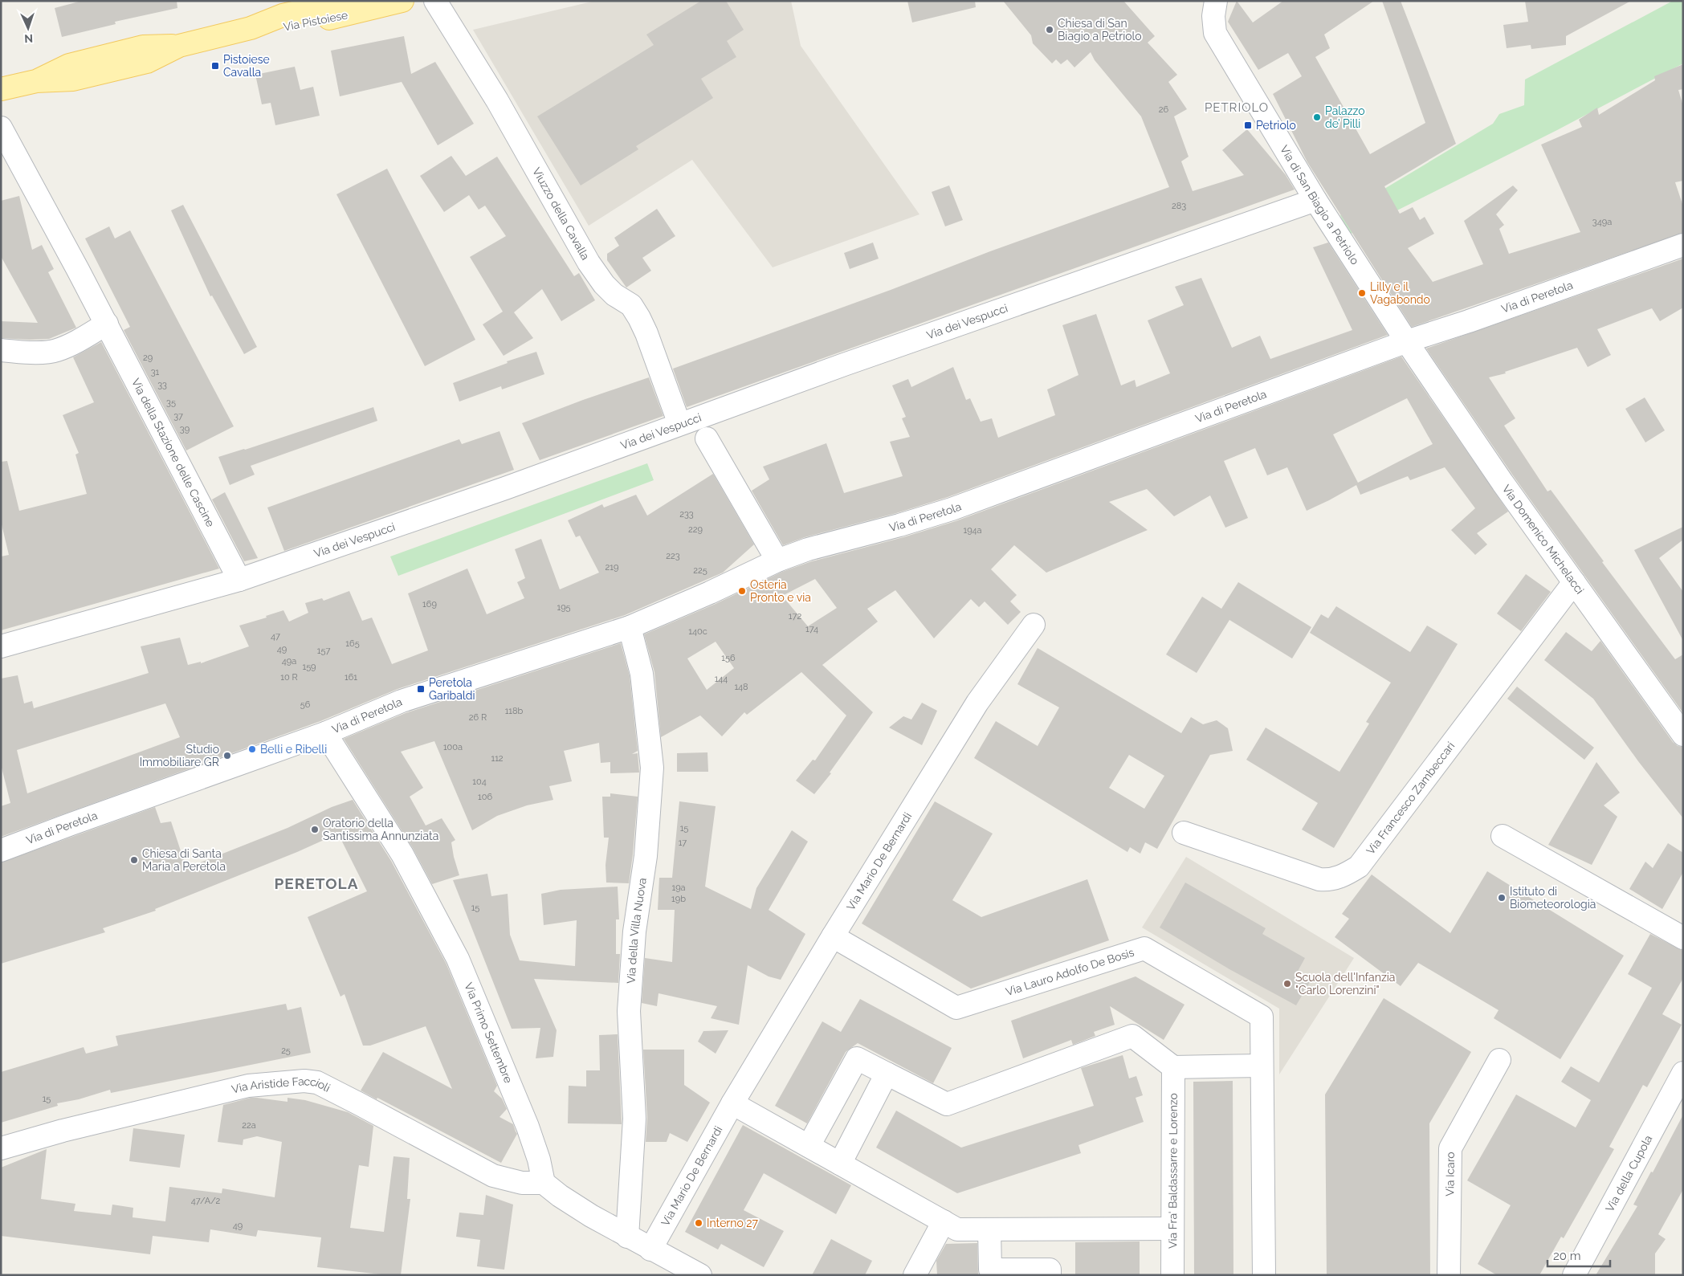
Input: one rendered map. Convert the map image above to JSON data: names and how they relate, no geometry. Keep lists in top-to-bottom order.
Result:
{
  "streets": {
    "main road": ["Via Pistoiese"],
    "street": [
      "Via di San Biagio a Petriolo",
      "Viuzzo della Cavalla",
      "Via di Peretola",
      "Via dei Vespucci",
      "Via della Stazione delle Cascine",
      "Via Domenico Michelacci",
      "Via Francesco Zambeccari",
      "Via Mario De Bernardi",
      "Via della Villa Nuova",
      "Via Lauro Adolfo De Bosis",
      "Via Primo Settembre",
      "Via Aristide Faccioli",
      "Via Fra' Baldassarre e Lorenzo",
      "Via Icaro",
      "Via della Cupola"
    ]
  },
  "crossings": [
    ["Via di San Biagio a Petriolo", "Via di Peretola"],
    ["Via di San Biagio a Petriolo", "Via dei Vespucci"],
    ["Via di San Biagio a Petriolo", "Via Domenico Michelacci"],
    ["Viuzzo della Cavalla", "Via dei Vespucci"],
    ["Via di Peretola", "Via Domenico Michelacci"],
    ["Via di Peretola", "Via della Villa Nuova"],
    ["Via di Peretola", "Via Primo Settembre"],
    ["Via dei Vespucci", "Via della Stazione delle Cascine"],
    ["Via Domenico Michelacci", "Via Francesco Zambeccari"],
    ["Via Mario De Bernardi", "Via Lauro Adolfo De Bosis"],
    ["Via Primo Settembre", "Via Aristide Faccioli"]
  ],
  "districts": ["PETRIOLO", "PERETOLA"],
  "places": {
    "other": [
      "Chiesa di San Biagio a Petriolo",
      "Palazzo de’ Pilli",
      "Lilly e il Vagabondo",
      "Osteria Pronto e via",
      "Belli e Ribelli",
      "Studio Immobiliare GR",
      "Oratorio della Santissima Annunziata",
      "Chiesa di Santa Maria a Peretola",
      "Istituto di Biometeorologia",
      "Scuola dell'Infanzia \"Carlo Lorenzini\"",
      "Interno 27"
    ],
    "transit": ["Pistoiese Cavalla", "Petriolo", "Peretola Garibaldi"]
  },
  "house_numbers": [
    "26",
    "283",
    "349a",
    "29",
    "31",
    "33",
    "35",
    "37",
    "39",
    "233",
    "229",
    "194a",
    "223",
    "219",
    "225",
    "169",
    "195",
    "172",
    "174",
    "140c",
    "47",
    "165",
    "49",
    "157",
    "156",
    "49a",
    "159",
    "10 R",
    "161",
    "144",
    "148",
    "56",
    "118b",
    "26 R",
    "100a",
    "112",
    "104",
    "106",
    "15",
    "17",
    "19a",
    "19b",
    "15",
    "25",
    "15",
    "22a",
    "47/A/2",
    "49"
  ],
  "scale_bar": "20 m",
  "north": "bottom"
}
